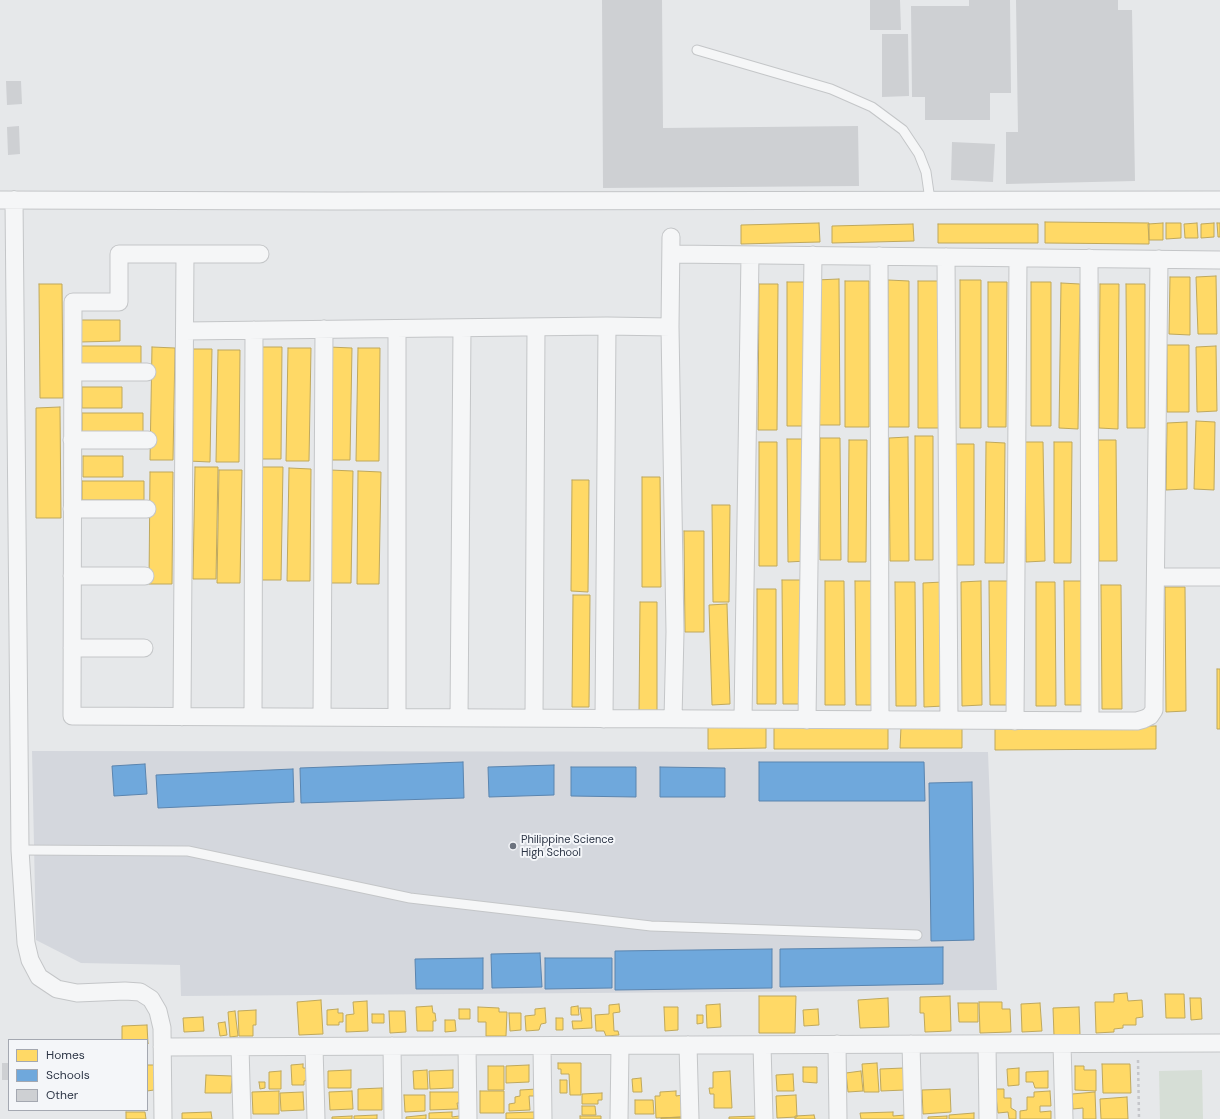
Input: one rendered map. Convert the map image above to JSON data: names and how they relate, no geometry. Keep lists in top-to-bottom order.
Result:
{
  "places": ["Philippine Science High School"],
  "legend": ["Homes", "Schools", "Other"]
}
